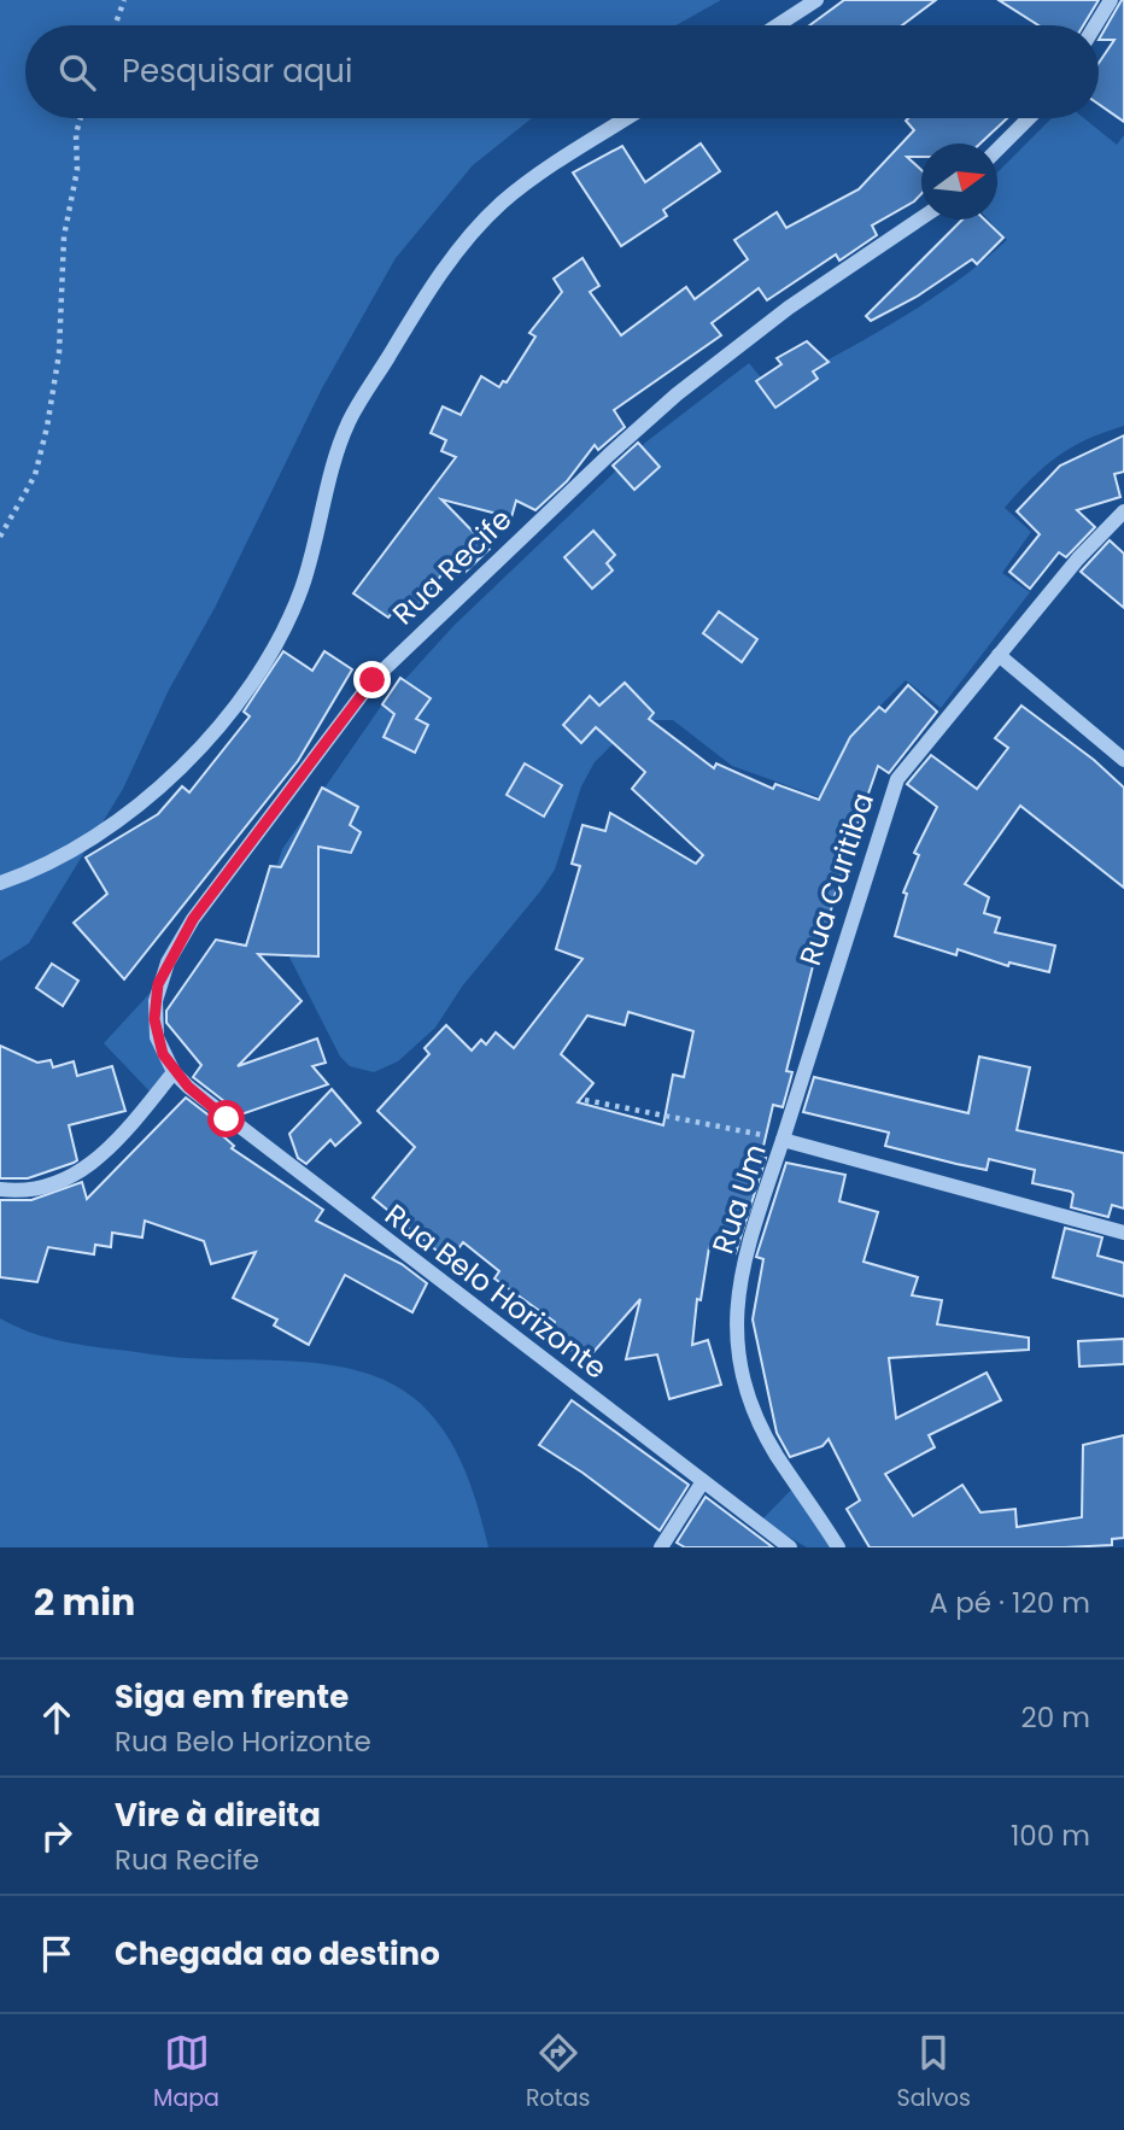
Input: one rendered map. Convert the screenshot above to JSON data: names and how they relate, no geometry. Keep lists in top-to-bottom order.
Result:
{
  "streets": {
    "street": [
      "Rua Recife",
      "Rua Curitiba",
      "Rua Um",
      "Rua Belo Horizonte"
    ]
  },
  "crossings": [
    ["Rua Recife", "Rua Belo Horizonte"],
    ["Rua Curitiba", "Rua Um"]
  ],
  "north": "right",
  "page": {
    "search": "Pesquisar aqui",
    "heading": ["2 min", "A pé · 120 m"],
    "list": [
      ["Siga em frente", "Rua Belo Horizonte", "20 m"],
      ["Vire à direita", "Rua Recife", "100 m"],
      "Chegada ao destino"
    ],
    "nav": ["Mapa", "Rotas", "Salvos"]
  }
}
